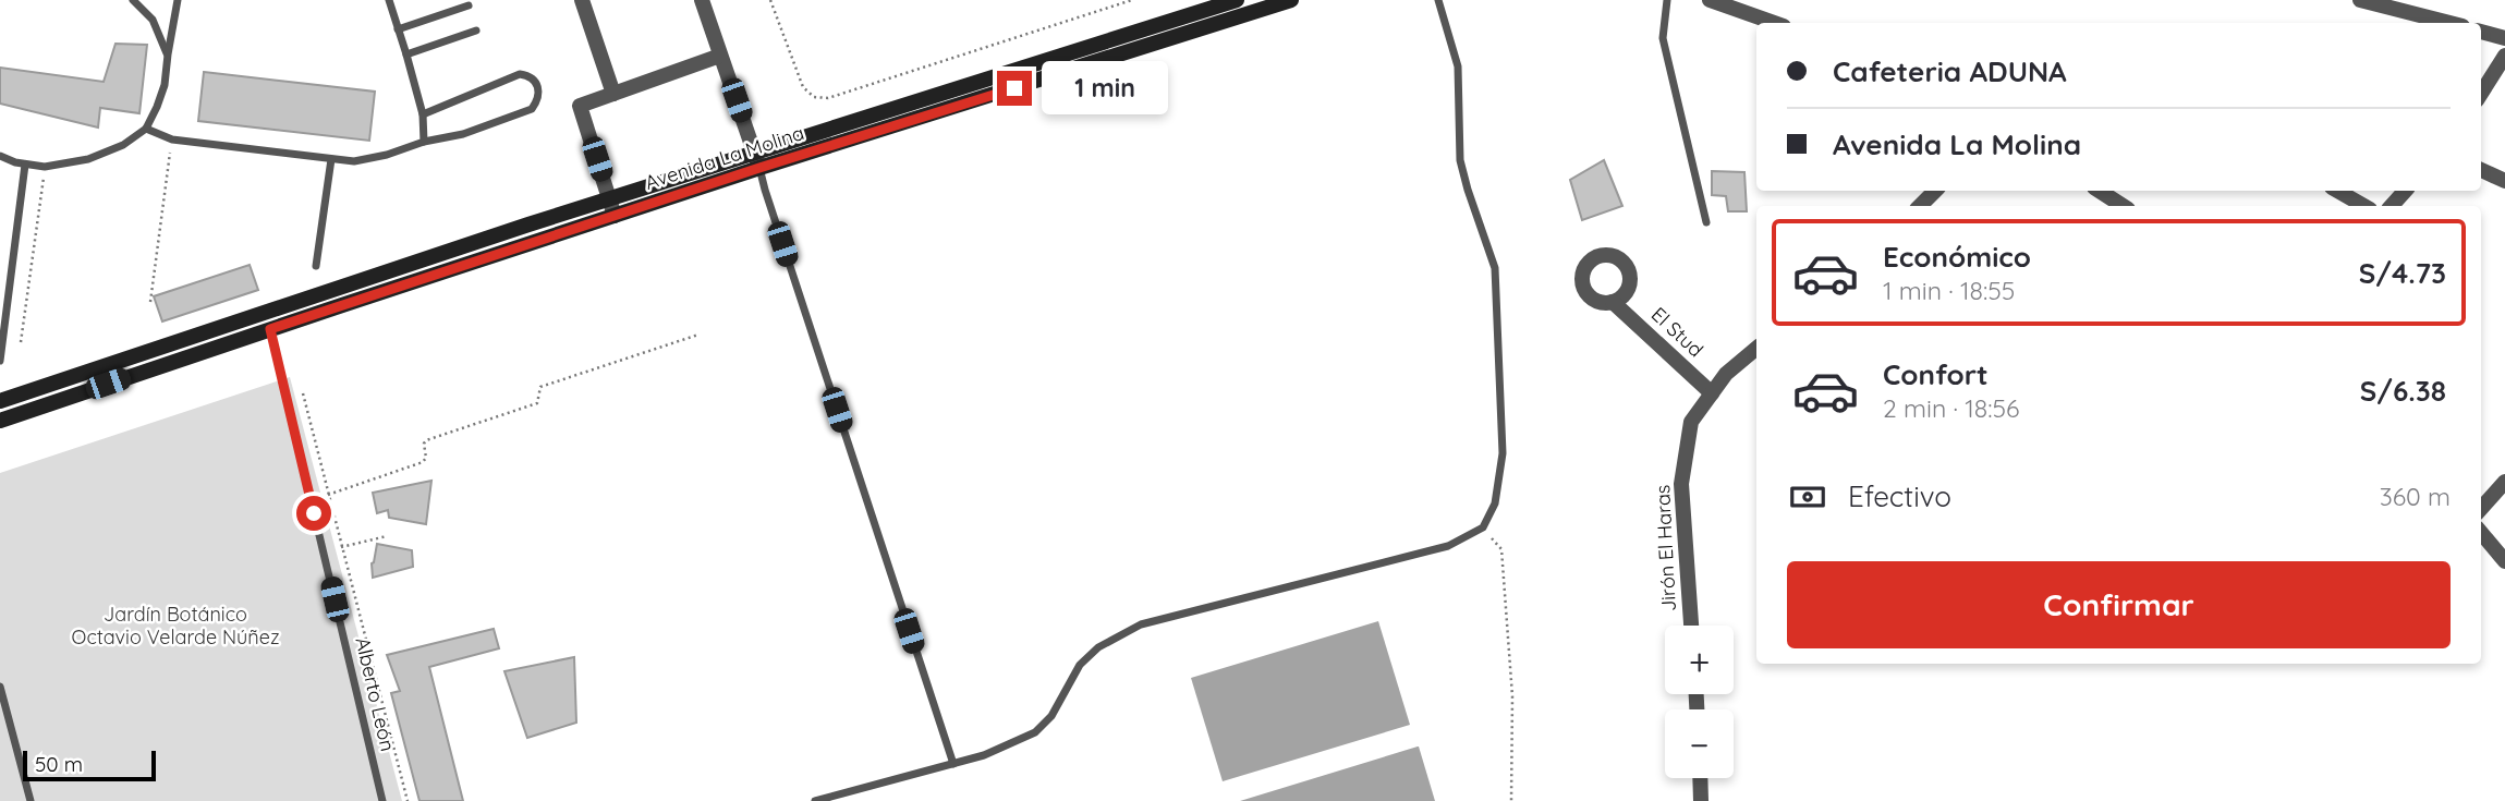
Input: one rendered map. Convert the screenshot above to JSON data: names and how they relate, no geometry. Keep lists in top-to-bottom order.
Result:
{
  "streets": {
    "main road": ["Avenida La Molina"],
    "street": ["El Stud", "Jirón El Haras"],
    "lane": ["Alberto León"]
  },
  "crossings": [
    ["Avenida La Molina", "Alberto León"],
    ["El Stud", "Jirón El Haras"]
  ],
  "parks": ["Jardín Botánico Octavio Velarde Núñez"],
  "scale_bar": "50 m",
  "page": {
    "banner": ["Cafeteria ADUNA", "Avenida La Molina"],
    "bubble": "1 min",
    "list": [
      {
        "name": "Económico",
        "note": "1 min · 18:55",
        "value": "S/4.73"
      },
      {
        "name": "Confort",
        "note": "2 min · 18:56",
        "value": "S/6.38"
      }
    ],
    "pay": ["Efectivo", "360 m"],
    "buttons": "Confirmar",
    "map_buttons": ["+", "−"],
    "scale": "50 m"
  }
}
